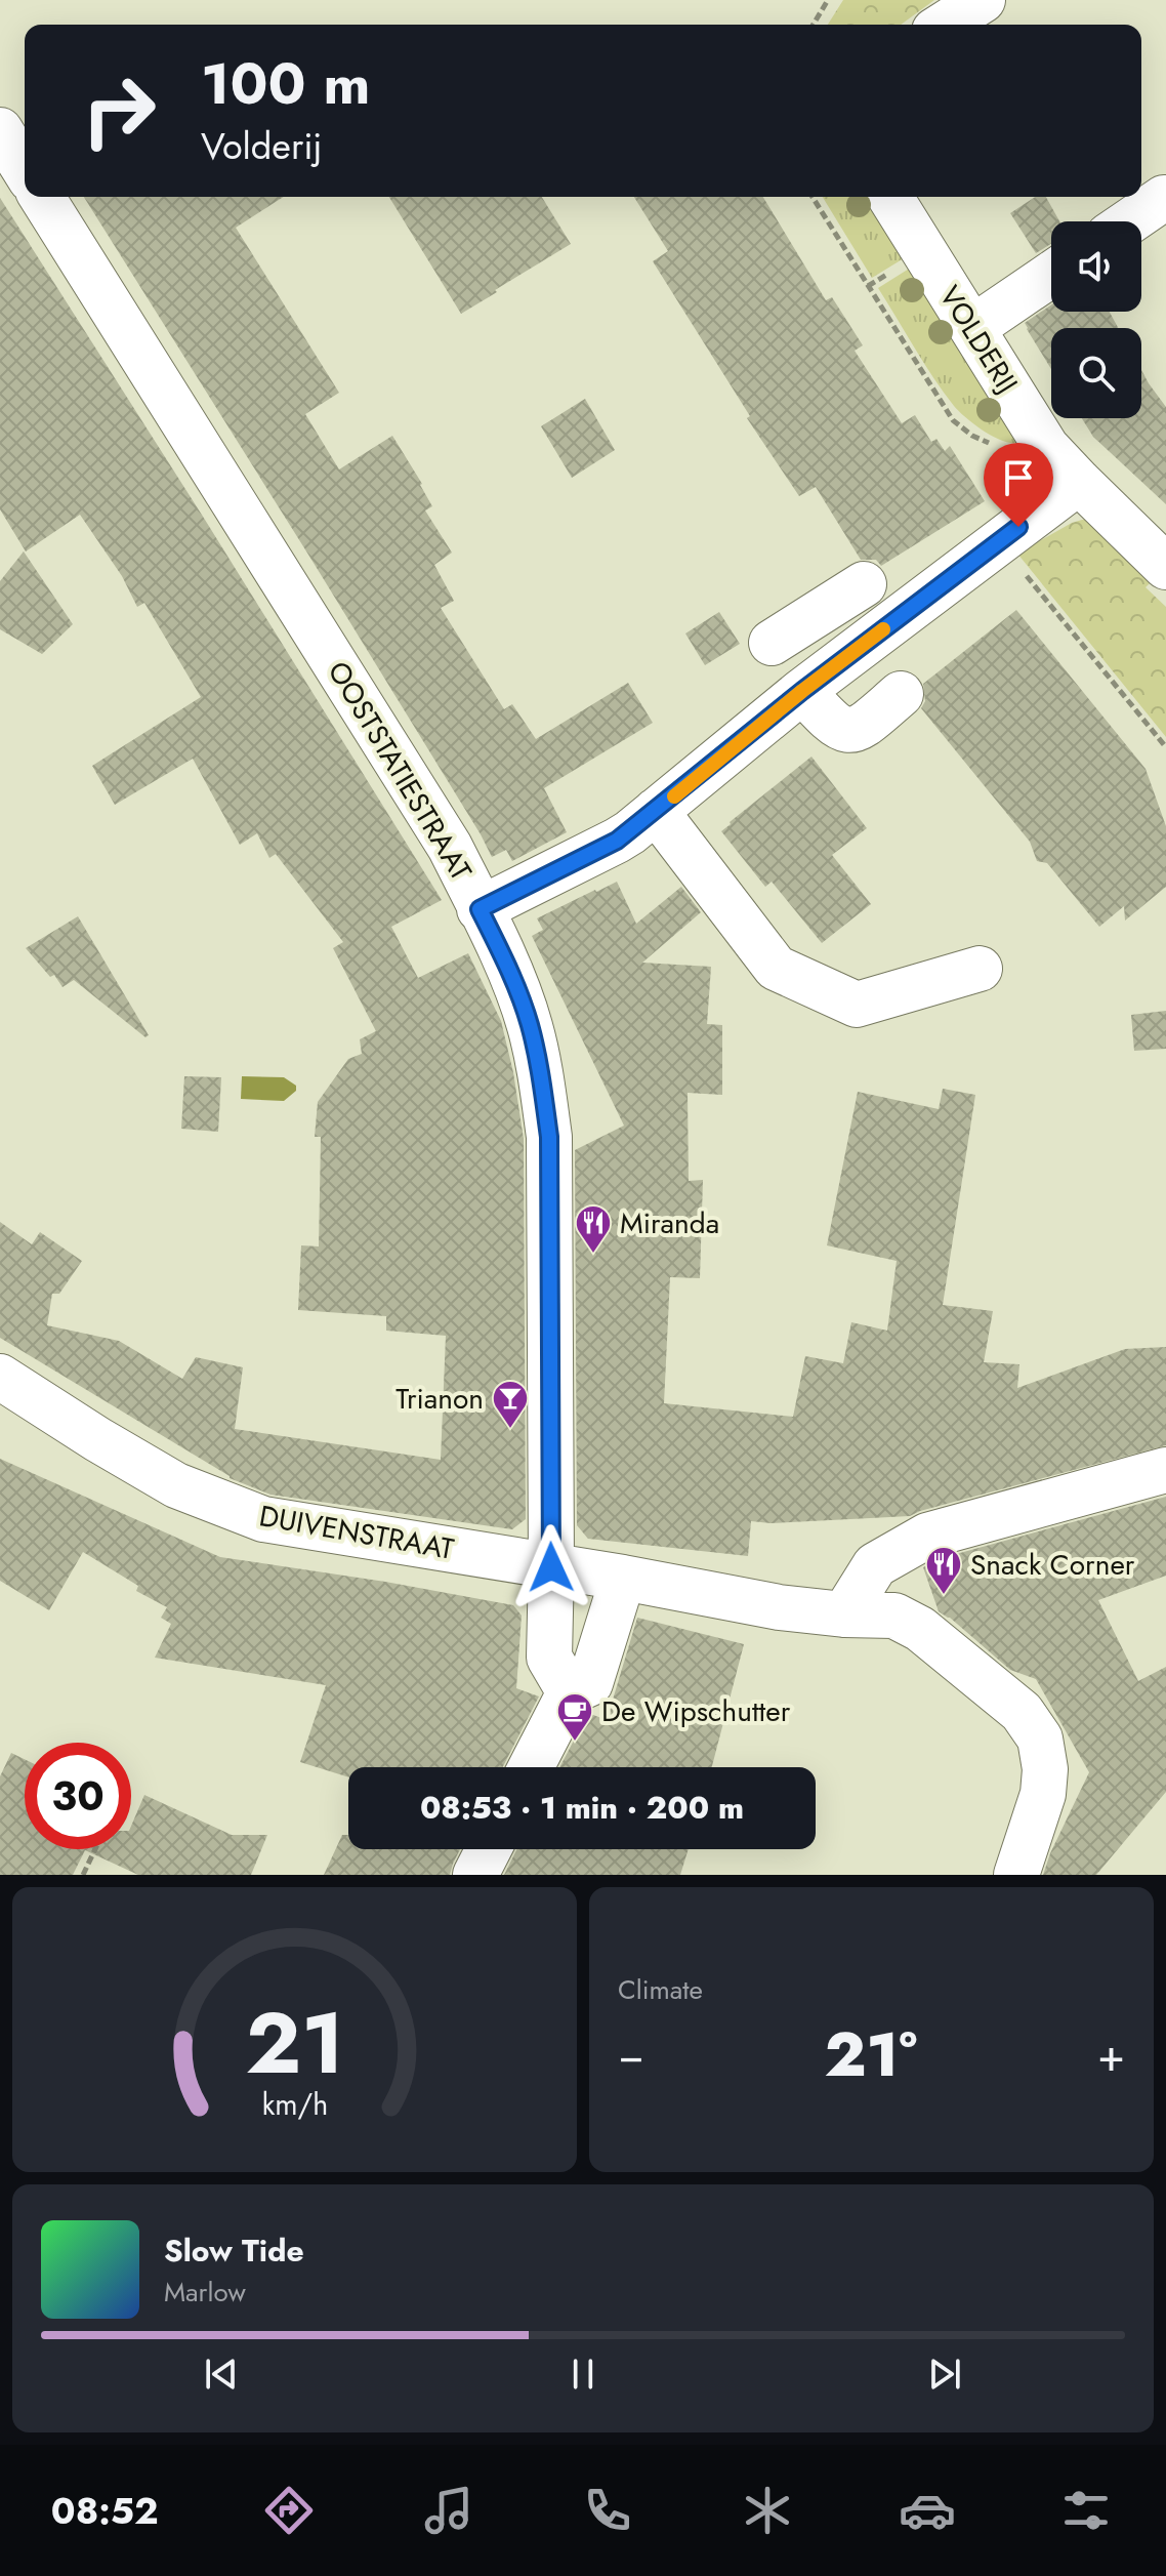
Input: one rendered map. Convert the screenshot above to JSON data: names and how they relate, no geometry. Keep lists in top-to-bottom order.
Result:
{
  "streets": {
    "street": ["VOLDERIJ", "OOSTSTATIESTRAAT", "DUIVENSTRAAT"]
  },
  "crossings": [
    ["OOSTSTATIESTRAAT", "DUIVENSTRAAT"]
  ],
  "places": {
    "restaurant": ["Miranda", "Snack Corner"],
    "bar": ["Trianon"],
    "cafe": ["De Wipschutter"]
  },
  "page": {
    "turn": ["100 m", "Volderij"],
    "limit": "30",
    "trip": "08:53 · 1 min · 200 m",
    "tile": "Climate",
    "heat": ["−", "21°", "+"],
    "song": ["Slow Tide", "Marlow"],
    "tabs": "08:52",
    "gauge": ["21", "km/h"]
  }
}
